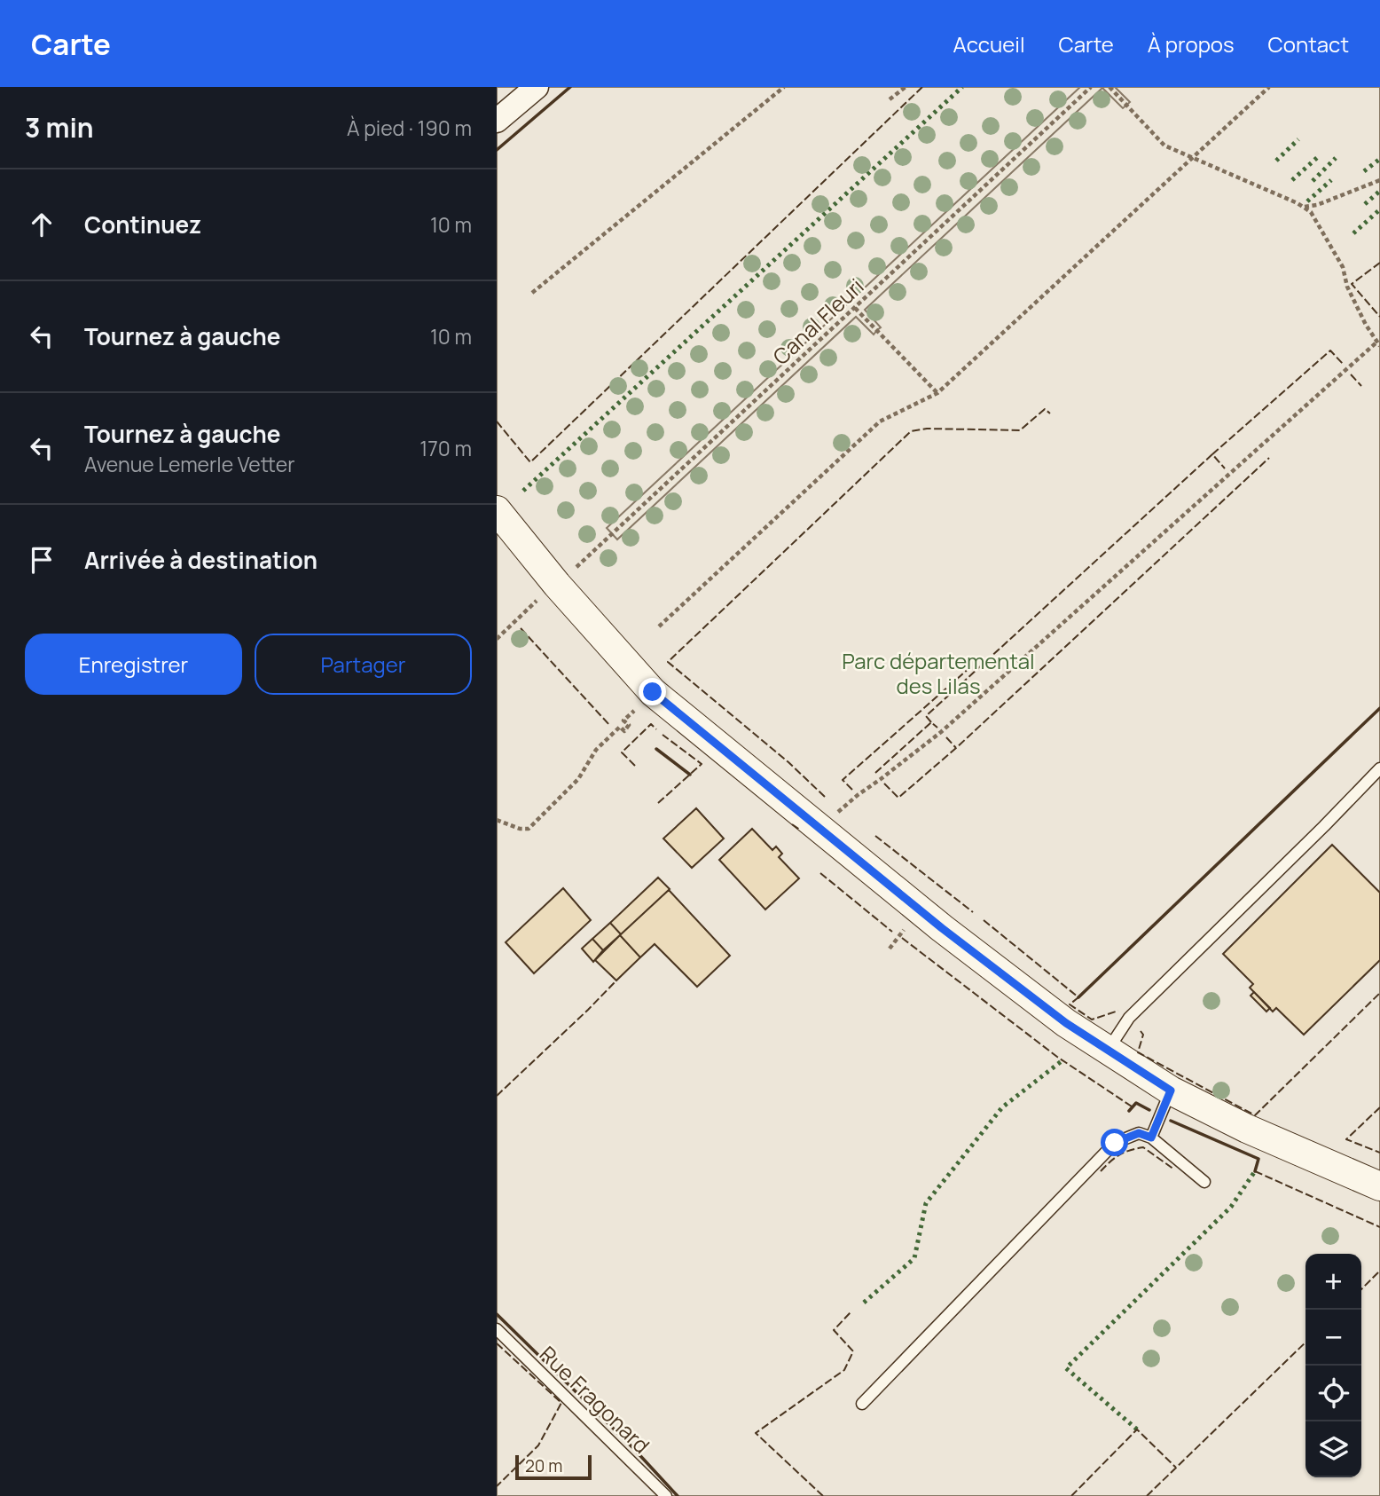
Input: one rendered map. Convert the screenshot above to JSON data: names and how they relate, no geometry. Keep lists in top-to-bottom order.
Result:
{
  "streets": {
    "lane": ["Rue Fragonard"],
    "path": ["Canal Fleuri"]
  },
  "parks": ["Parc départemental des Lilas"],
  "scale_bar": "20 m",
  "page": {
    "header": "Carte",
    "nav": [
      "Accueil",
      "Carte",
      "À propos",
      "Contact"
    ],
    "heading": ["3 min", "À pied · 190 m"],
    "list": [
      ["Continuez", "10 m"],
      ["Tournez à gauche", "10 m"],
      ["Tournez à gauche", "Avenue Lemerle Vetter", "170 m"],
      "Arrivée à destination"
    ],
    "buttons": ["Enregistrer", "Partager"],
    "map_buttons": ["+", "−"],
    "scale": "20 m"
  }
}
